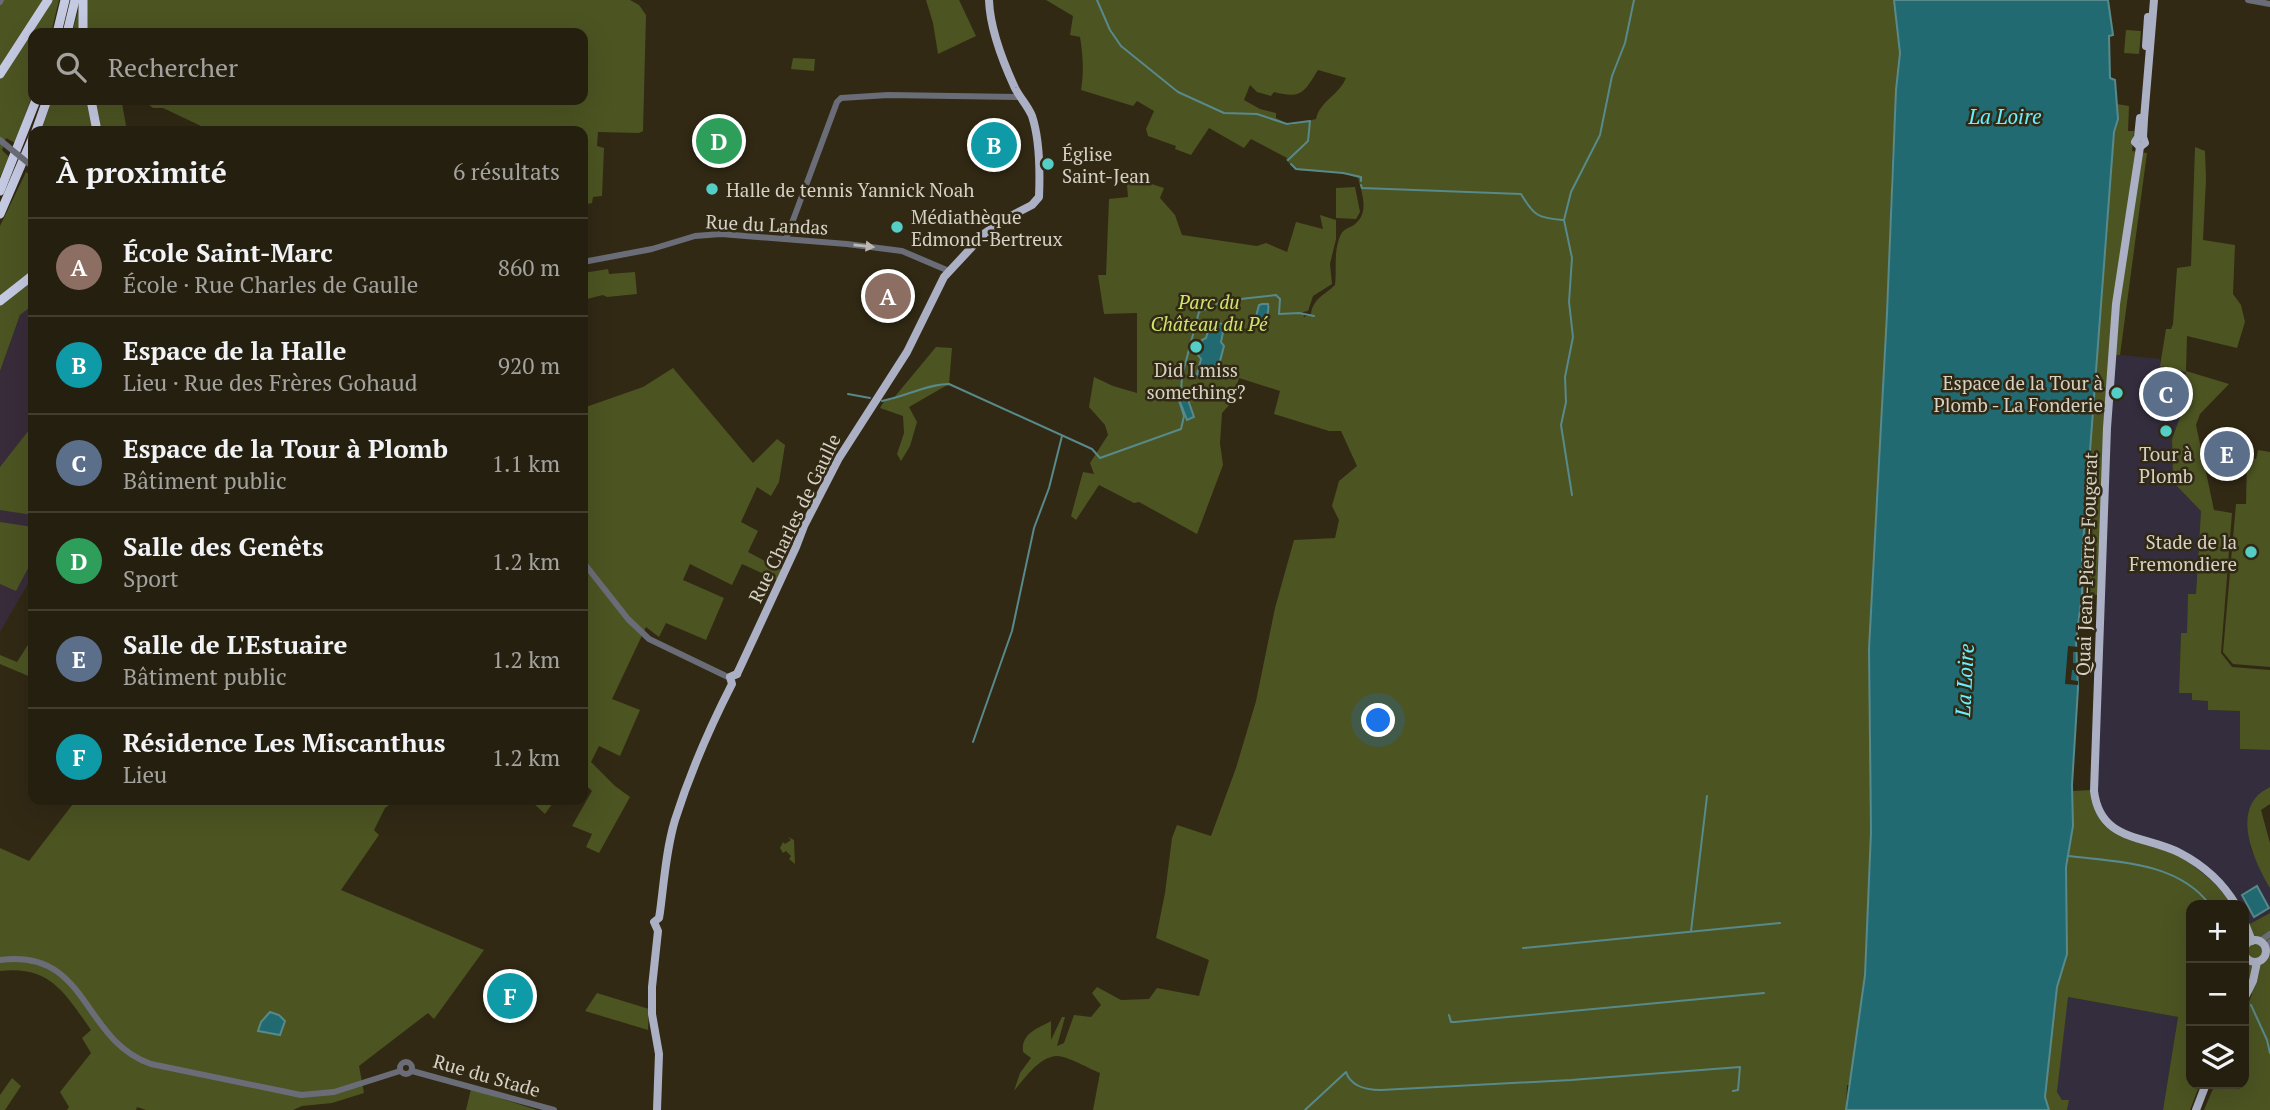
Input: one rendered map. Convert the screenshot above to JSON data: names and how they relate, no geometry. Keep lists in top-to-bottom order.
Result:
{
  "streets": {
    "main road": ["Rue Charles de Gaulle", "Quai Jean-Pierre-Fougerat"],
    "street": ["Rue du Landas", "Rue du Stade"]
  },
  "crossings": [
    ["Rue du Landas", "Rue Charles de Gaulle"]
  ],
  "one_way": ["Rue du Landas"],
  "water": ["La Loire"],
  "parks": ["Parc du Château du Pé"],
  "places": [
    "Église Saint-Jean",
    "Halle de tennis Yannick Noah",
    "Médiathèque Edmond-Bertreux",
    "Did I miss something?",
    "Espace de la Tour à Plomb - La Fonderie",
    "Tour à Plomb",
    "Stade de la Fremondiere"
  ],
  "page": {
    "search": "Rechercher",
    "pins": [
      "D",
      "B",
      "A",
      "C",
      "E",
      "F"
    ],
    "heading": ["À proximité", "6 résultats"],
    "list": [
      {
        "mark": "A",
        "name": "École Saint-Marc",
        "note": "École · Rue Charles de Gaulle",
        "value": "860 m"
      },
      {
        "mark": "B",
        "name": "Espace de la Halle",
        "note": "Lieu · Rue des Frères Gohaud",
        "value": "920 m"
      },
      {
        "mark": "C",
        "name": "Espace de la Tour à Plomb",
        "note": "Bâtiment public",
        "value": "1.1 km"
      },
      {
        "mark": "D",
        "name": "Salle des Genêts",
        "note": "Sport",
        "value": "1.2 km"
      },
      {
        "mark": "E",
        "name": "Salle de L'Estuaire",
        "note": "Bâtiment public",
        "value": "1.2 km"
      },
      {
        "mark": "F",
        "name": "Résidence Les Miscanthus",
        "note": "Lieu",
        "value": "1.2 km"
      }
    ],
    "map_buttons": ["+", "−"]
  }
}
